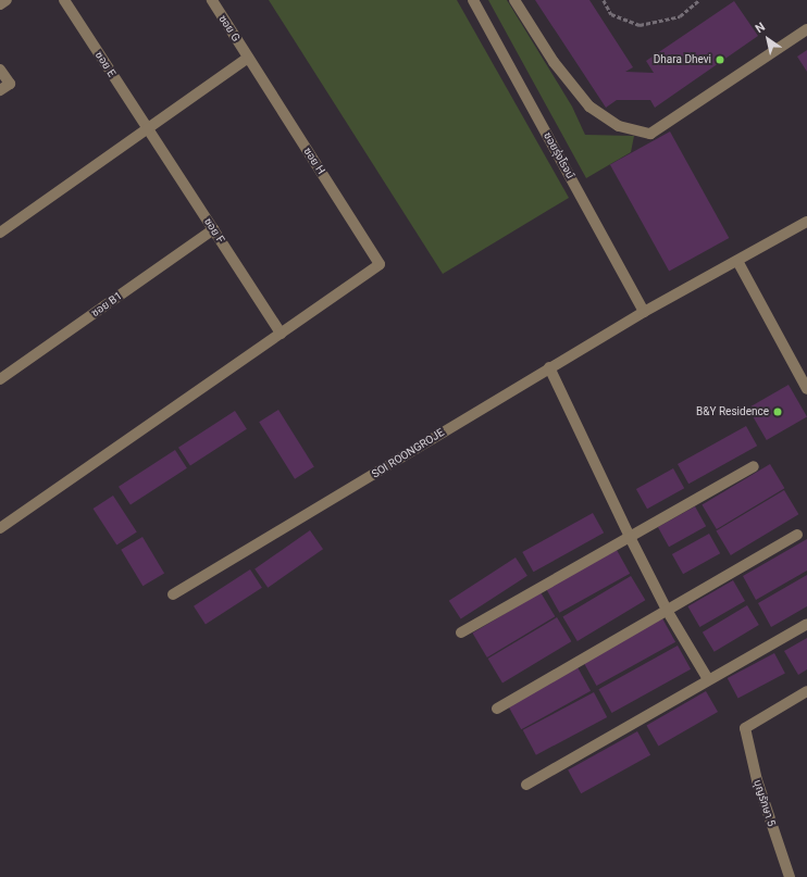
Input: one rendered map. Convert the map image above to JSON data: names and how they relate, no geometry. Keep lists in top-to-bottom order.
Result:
{
  "streets": {
    "street": [
      "ซอย G",
      "ซอย E",
      "ซอยรุ่งโรจน์",
      "ซอย H",
      "ซอย F",
      "ซอย B1",
      "SOI ROONGROJE",
      "บุญรักษา 5"
    ]
  },
  "crossings": [
    ["ซอย G", "ซอย H"],
    ["ซอย E", "ซอย F"],
    ["ซอยรุ่งโรจน์", "SOI ROONGROJE"],
    ["ซอย H", "ซอย F"],
    ["ซอย F", "ซอย B1"]
  ],
  "places": ["Dhara Dhevi", "B&Y Residence"],
  "north": "top left"
}
